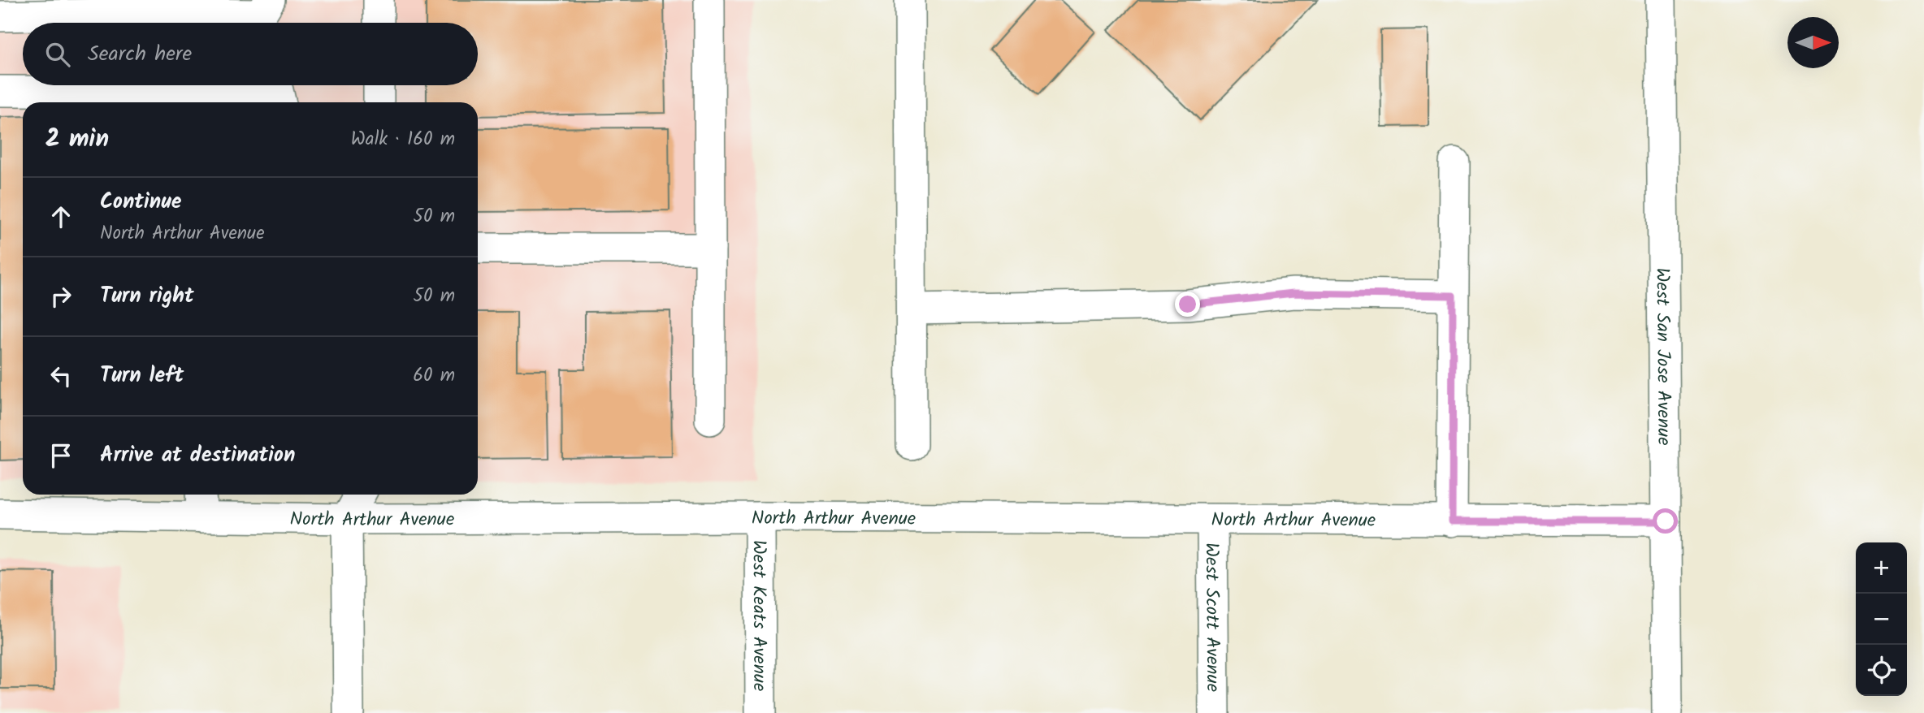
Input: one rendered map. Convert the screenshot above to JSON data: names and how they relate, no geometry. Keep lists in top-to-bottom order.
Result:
{
  "streets": {
    "street": [
      "West San Jose Avenue",
      "North Arthur Avenue",
      "West Keats Avenue",
      "West Scott Avenue"
    ]
  },
  "crossings": [
    ["West San Jose Avenue", "North Arthur Avenue"],
    ["North Arthur Avenue", "West Keats Avenue"],
    ["North Arthur Avenue", "West Scott Avenue"]
  ],
  "north": "right",
  "page": {
    "search": "Search here",
    "heading": ["2 min", "Walk · 160 m"],
    "list": [
      ["Continue", "North Arthur Avenue", "50 m"],
      ["Turn right", "50 m"],
      ["Turn left", "60 m"],
      "Arrive at destination"
    ],
    "map_buttons": ["+", "−"]
  }
}
